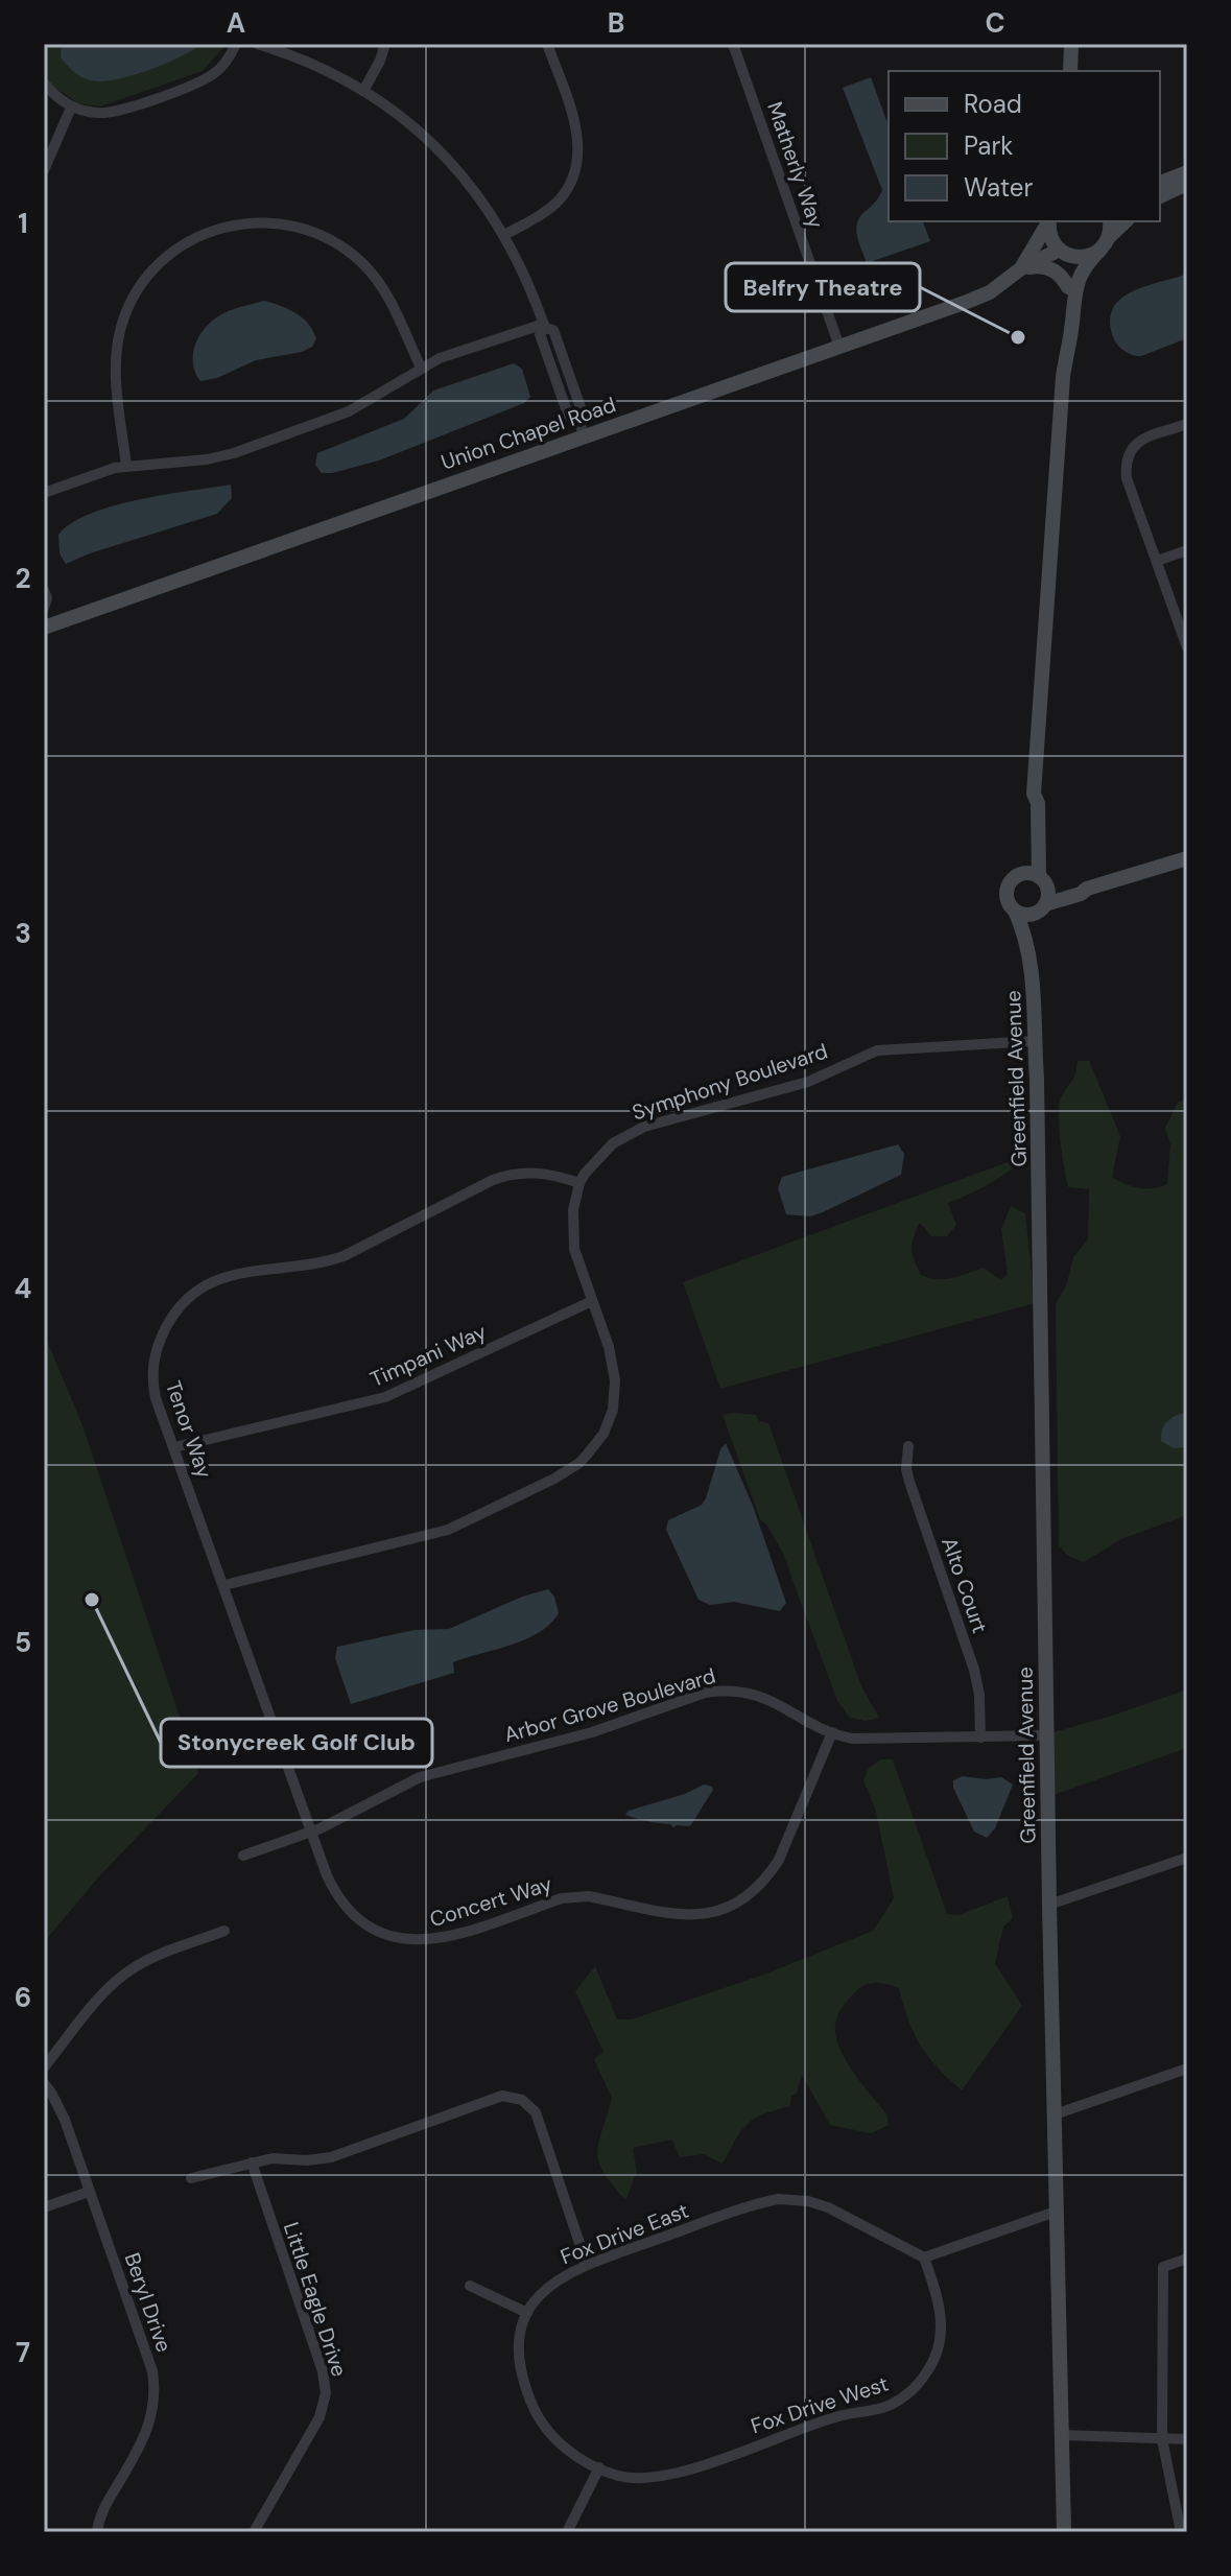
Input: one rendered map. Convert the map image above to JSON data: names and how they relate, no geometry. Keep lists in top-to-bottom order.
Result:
{
  "streets": {
    "main road": ["Union Chapel Road", "Greenfield Avenue"],
    "street": [
      "Matherly Way",
      "Symphony Boulevard",
      "Timpani Way",
      "Tenor Way",
      "Alto Court",
      "Arbor Grove Boulevard",
      "Concert Way",
      "Fox Drive East",
      "Little Eagle Drive",
      "Beryl Drive",
      "Fox Drive West"
    ]
  },
  "crossings": [
    ["Matherly Way", "Union Chapel Road"],
    ["Greenfield Avenue", "Symphony Boulevard"],
    ["Greenfield Avenue", "Arbor Grove Boulevard"],
    ["Symphony Boulevard", "Timpani Way"],
    ["Symphony Boulevard", "Tenor Way"],
    ["Timpani Way", "Tenor Way"],
    ["Tenor Way", "Arbor Grove Boulevard"],
    ["Tenor Way", "Concert Way"],
    ["Alto Court", "Arbor Grove Boulevard"],
    ["Arbor Grove Boulevard", "Concert Way"],
    ["Fox Drive East", "Fox Drive West"]
  ],
  "places": ["Belfry Theatre", "Stonycreek Golf Club"],
  "legend": ["Road", "Park", "Water"],
  "grid": {
    "columns": ["A", "B", "C"],
    "rows": [
      "1",
      "2",
      "3",
      "4",
      "5",
      "6",
      "7"
    ]
  }
}
